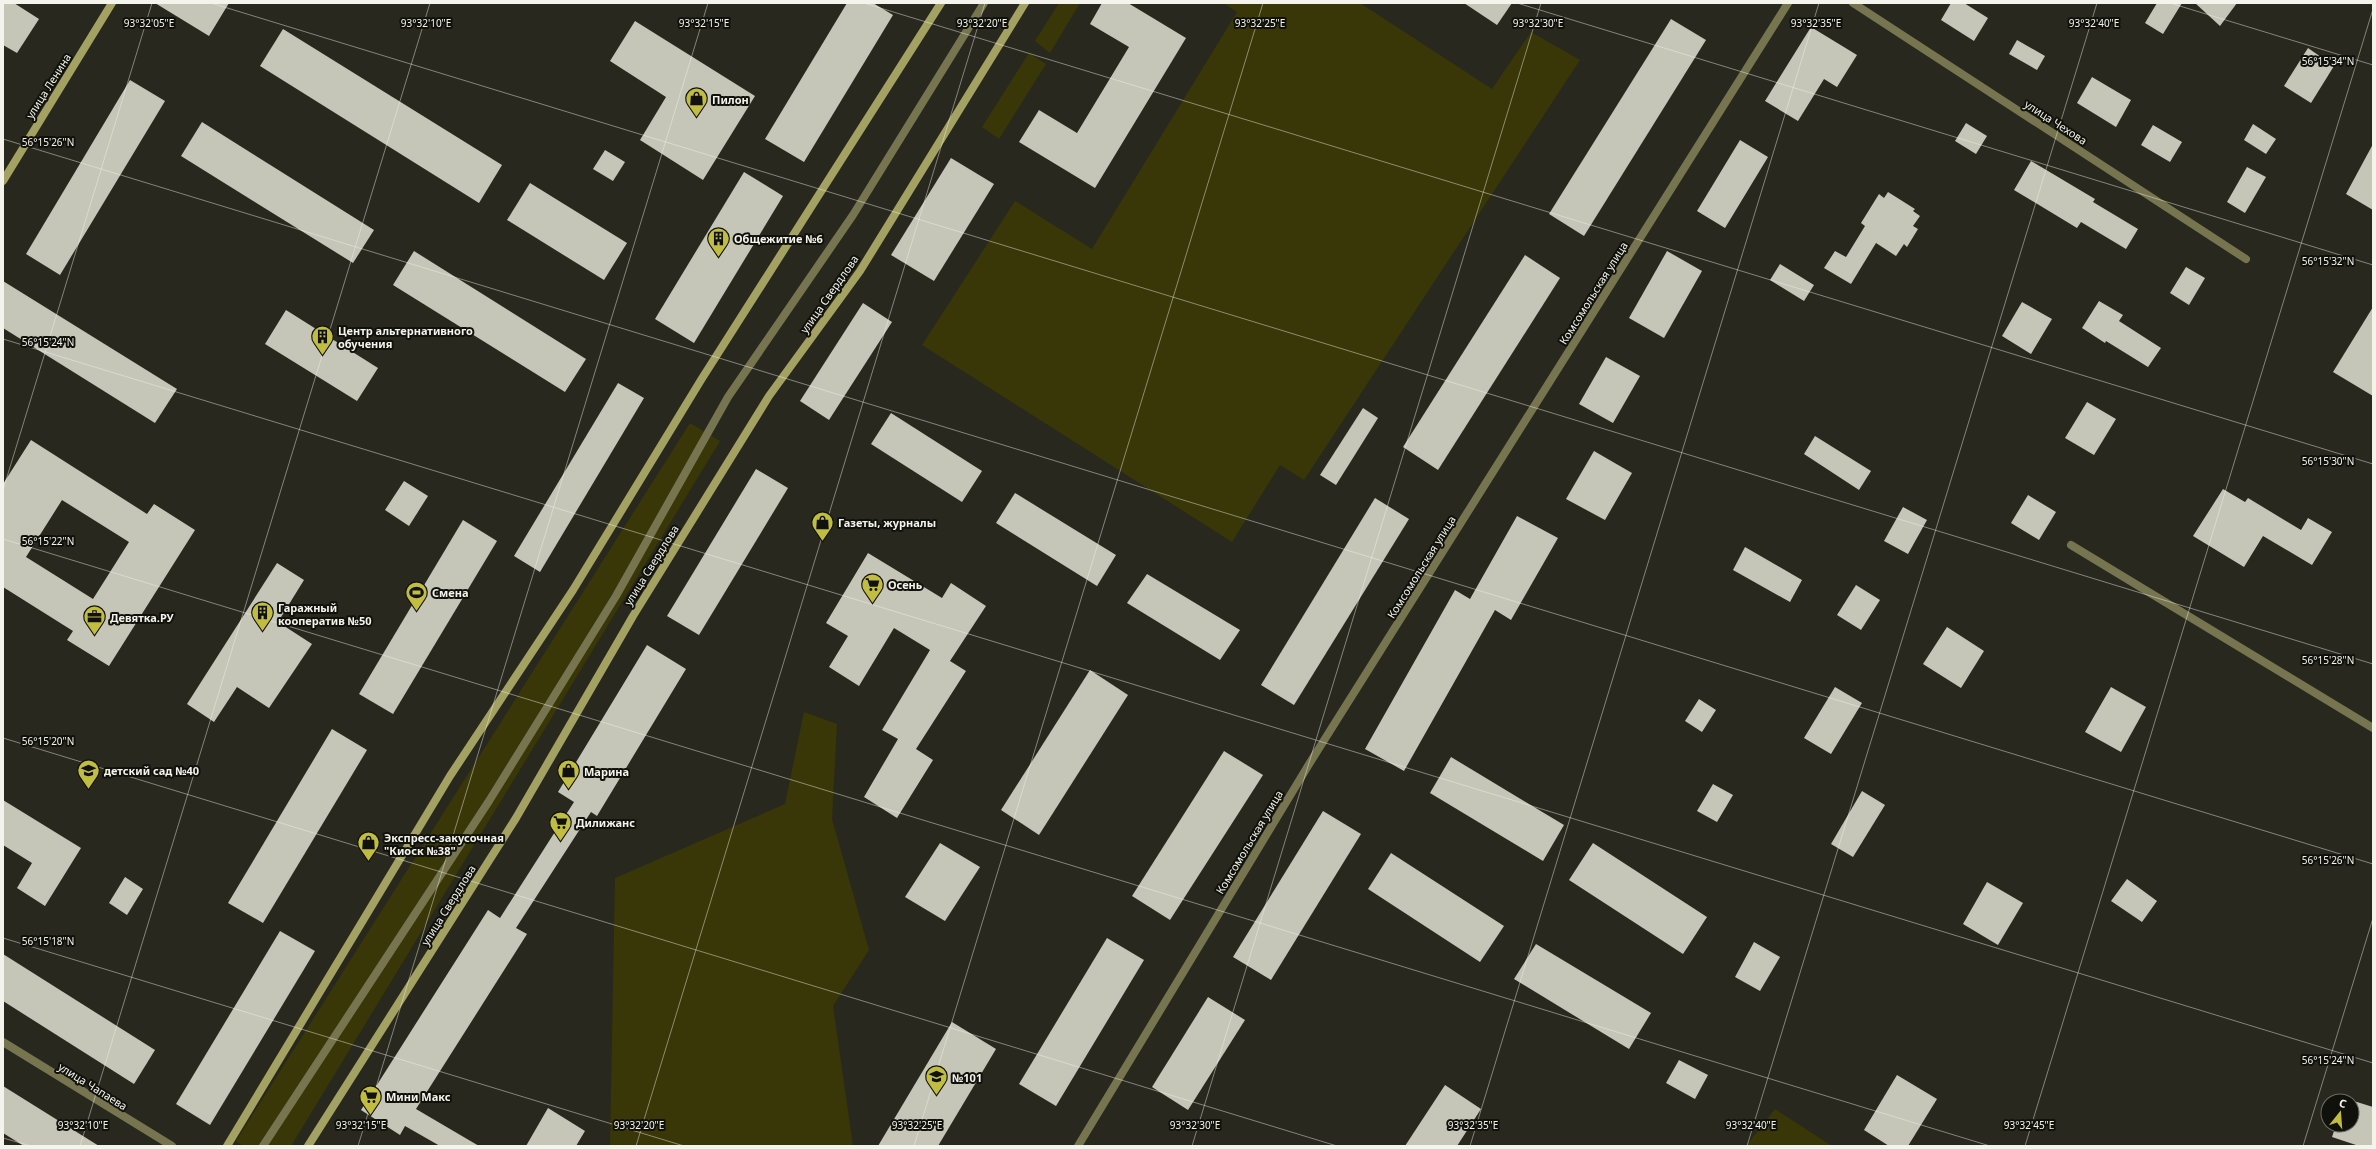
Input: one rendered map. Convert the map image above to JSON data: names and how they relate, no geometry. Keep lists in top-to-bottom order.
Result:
{
  "streets": {
    "street": [
      "улица Ленина",
      "улица Чехова",
      "Комсомольская улица",
      "улица Свердлова",
      "улица Чапаева"
    ]
  },
  "places": {
    "shop": [
      "Пилон",
      "Газеты, журналы",
      "Марина",
      "Экспресс-закусочная \"Киоск №38\""
    ],
    "building": ["Общежитие №6", "Центр альтернативного обучения", "Гаражный кооператив №50"],
    "supermarket": ["Осень", "Дилижанс", "Мини Макс"],
    "sports": ["Смена"],
    "office": ["Девятка.РУ"],
    "school or university": ["детский сад №40", "№101"]
  },
  "north": "top",
  "coordinates": [
    "93°32'05\"E",
    "93°32'10\"E",
    "93°32'15\"E",
    "93°32'20\"E",
    "93°32'25\"E",
    "93°32'30\"E",
    "93°32'35\"E",
    "93°32'40\"E",
    "56°15'34\"N",
    "56°15'26\"N",
    "56°15'32\"N",
    "56°15'24\"N",
    "56°15'30\"N",
    "56°15'22\"N",
    "56°15'28\"N",
    "56°15'20\"N",
    "56°15'18\"N",
    "93°32'45\"E"
  ]
}
